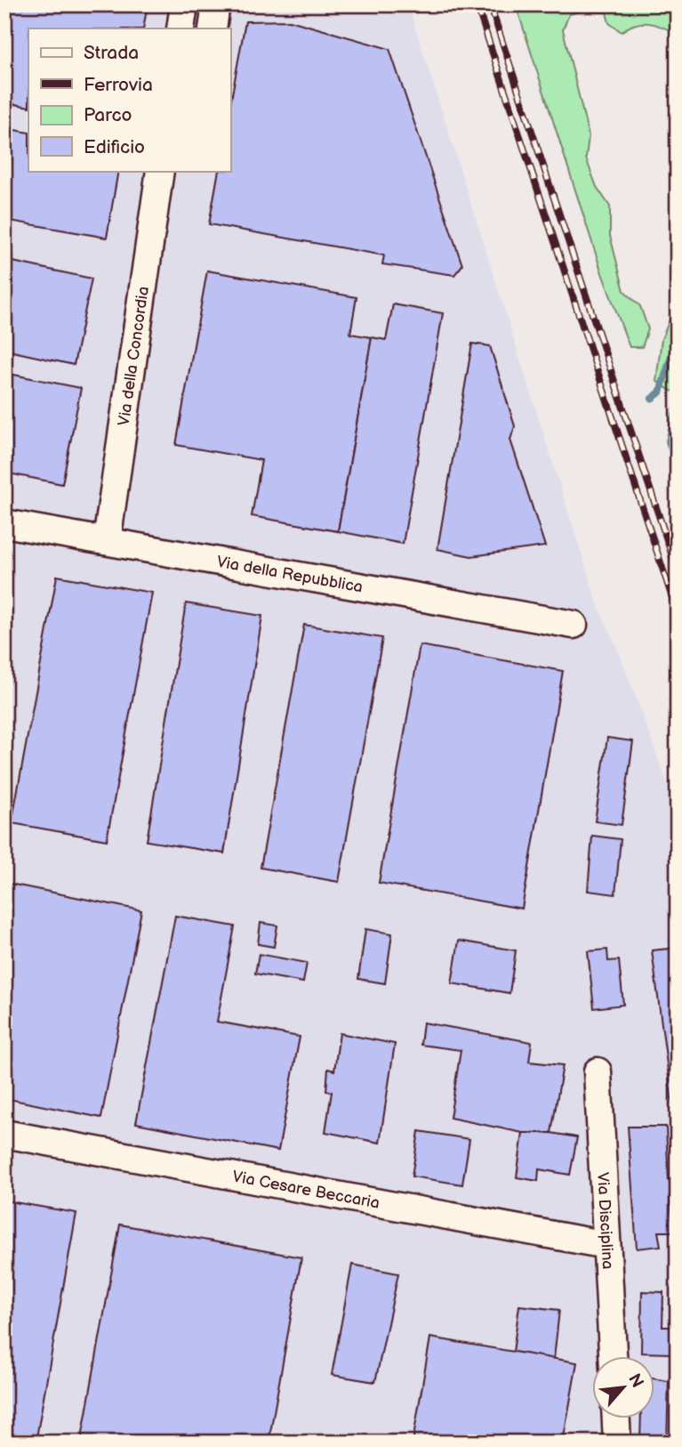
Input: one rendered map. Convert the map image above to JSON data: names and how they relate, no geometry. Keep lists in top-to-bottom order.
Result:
{
  "streets": {
    "street": [
      "Via della Concordia",
      "Via della Repubblica",
      "Via Cesare Beccaria",
      "Via Disciplina"
    ]
  },
  "crossings": [
    ["Via della Concordia", "Via della Repubblica"],
    ["Via Cesare Beccaria", "Via Disciplina"]
  ],
  "legend": [
    "Strada",
    "Ferrovia",
    "Parco",
    "Edificio"
  ],
  "north": "top right"
}
